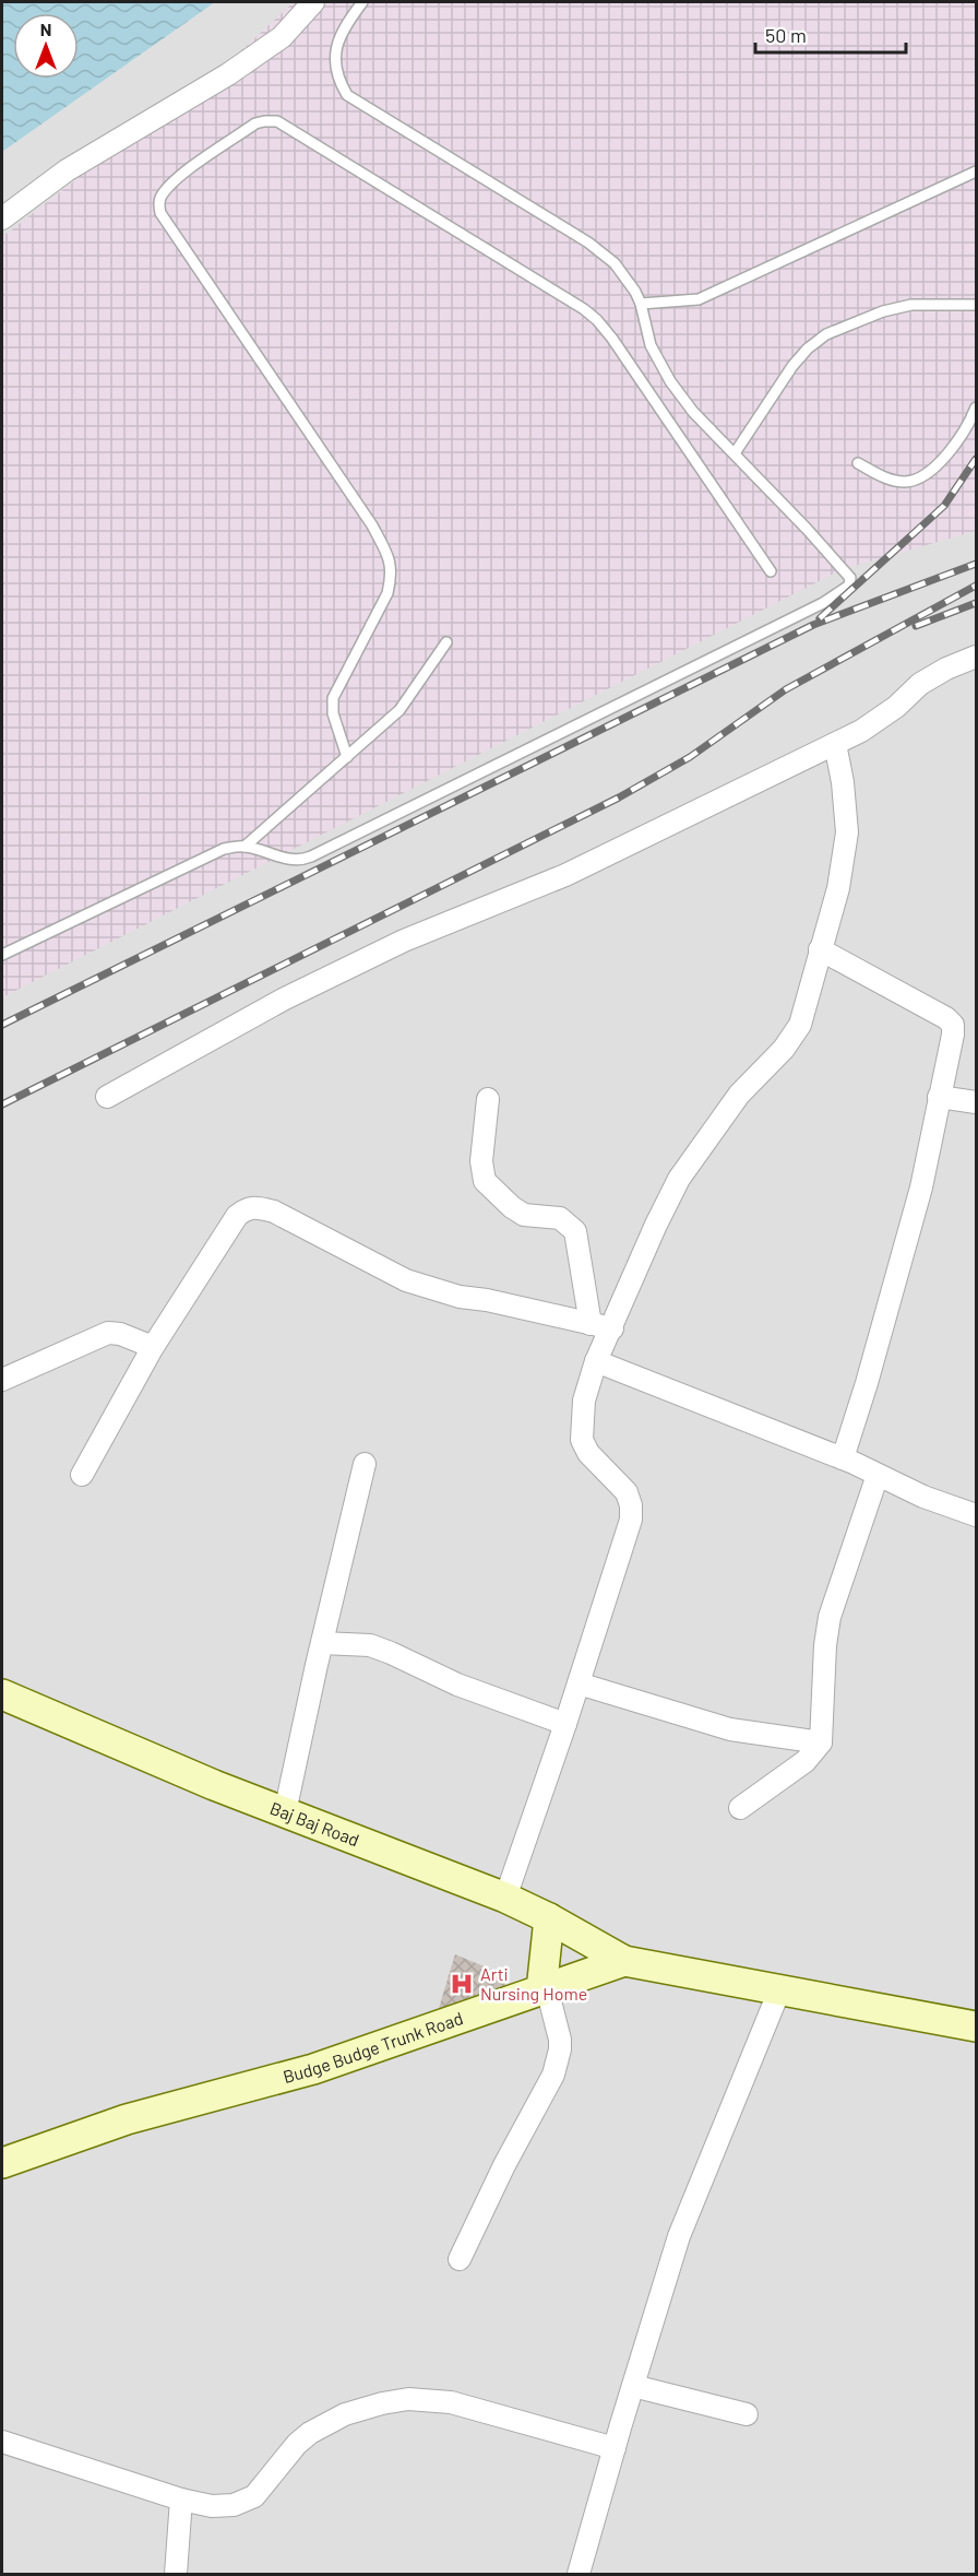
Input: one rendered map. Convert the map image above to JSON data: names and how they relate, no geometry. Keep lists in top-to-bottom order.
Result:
{
  "streets": {
    "main road": ["Baj Baj Road", "Budge Budge Trunk Road"]
  },
  "crossings": [
    ["Baj Baj Road", "Budge Budge Trunk Road"]
  ],
  "places": {
    "hospital": ["Arti Nursing Home"]
  },
  "scale_bar": "50 m",
  "north": "top"
}
